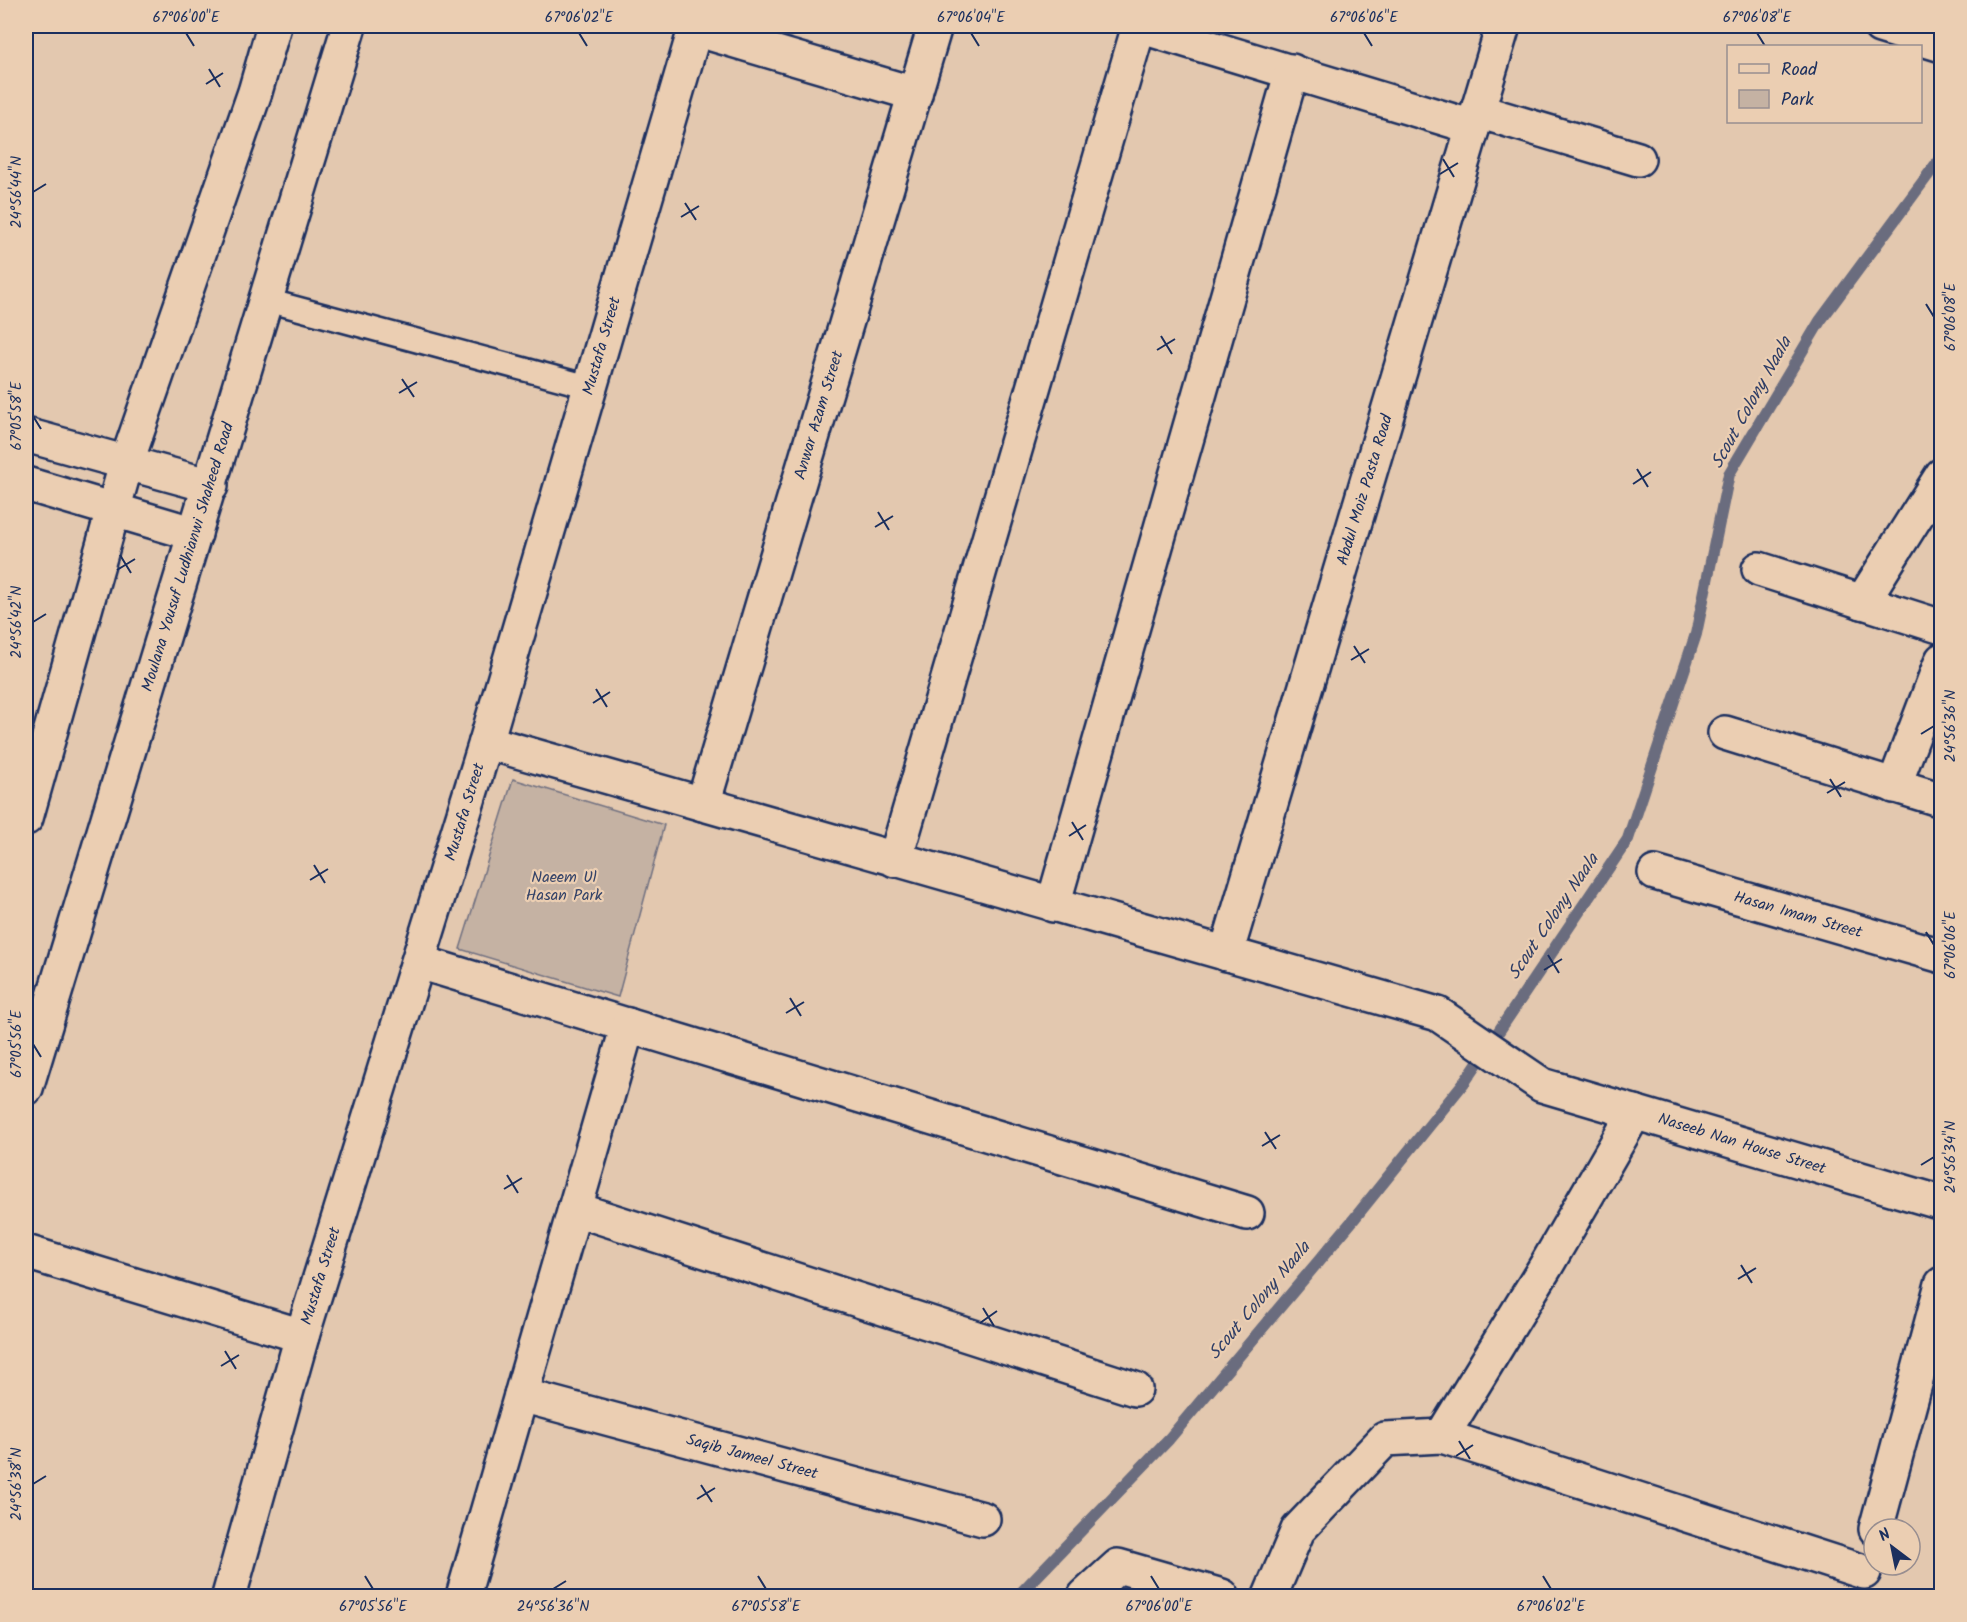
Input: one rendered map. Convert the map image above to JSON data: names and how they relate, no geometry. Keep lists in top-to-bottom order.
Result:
{
  "streets": {
    "street": [
      "Mustafa Street",
      "Аnwar Azam Street",
      "Abdul Moiz Pasta Road",
      "Moulana Yousuf Ludhianwi Shaheed Road",
      "Hasan Imam Street",
      "Naseeb Nan House Street",
      "Saqib Jameel Street"
    ]
  },
  "crossings": [
    ["Mustafa Street", "Naseeb Nan House Street"],
    ["Аnwar Azam Street", "Naseeb Nan House Street"],
    ["Abdul Moiz Pasta Road", "Naseeb Nan House Street"]
  ],
  "water": ["Scout Colony Naala"],
  "parks": ["Naeem Ul Hasan Park"],
  "legend": ["Road", "Park"],
  "north": "top left",
  "coordinates": [
    "67°06'00\"E",
    "67°06'02\"E",
    "67°06'04\"E",
    "67°06'06\"E",
    "67°06'08\"E",
    "24°56'44\"N",
    "67°05'58\"E",
    "24°56'42\"N",
    "24°56'36\"N",
    "67°05'56\"E",
    "24°56'34\"N",
    "24°56'38\"N"
  ]
}
